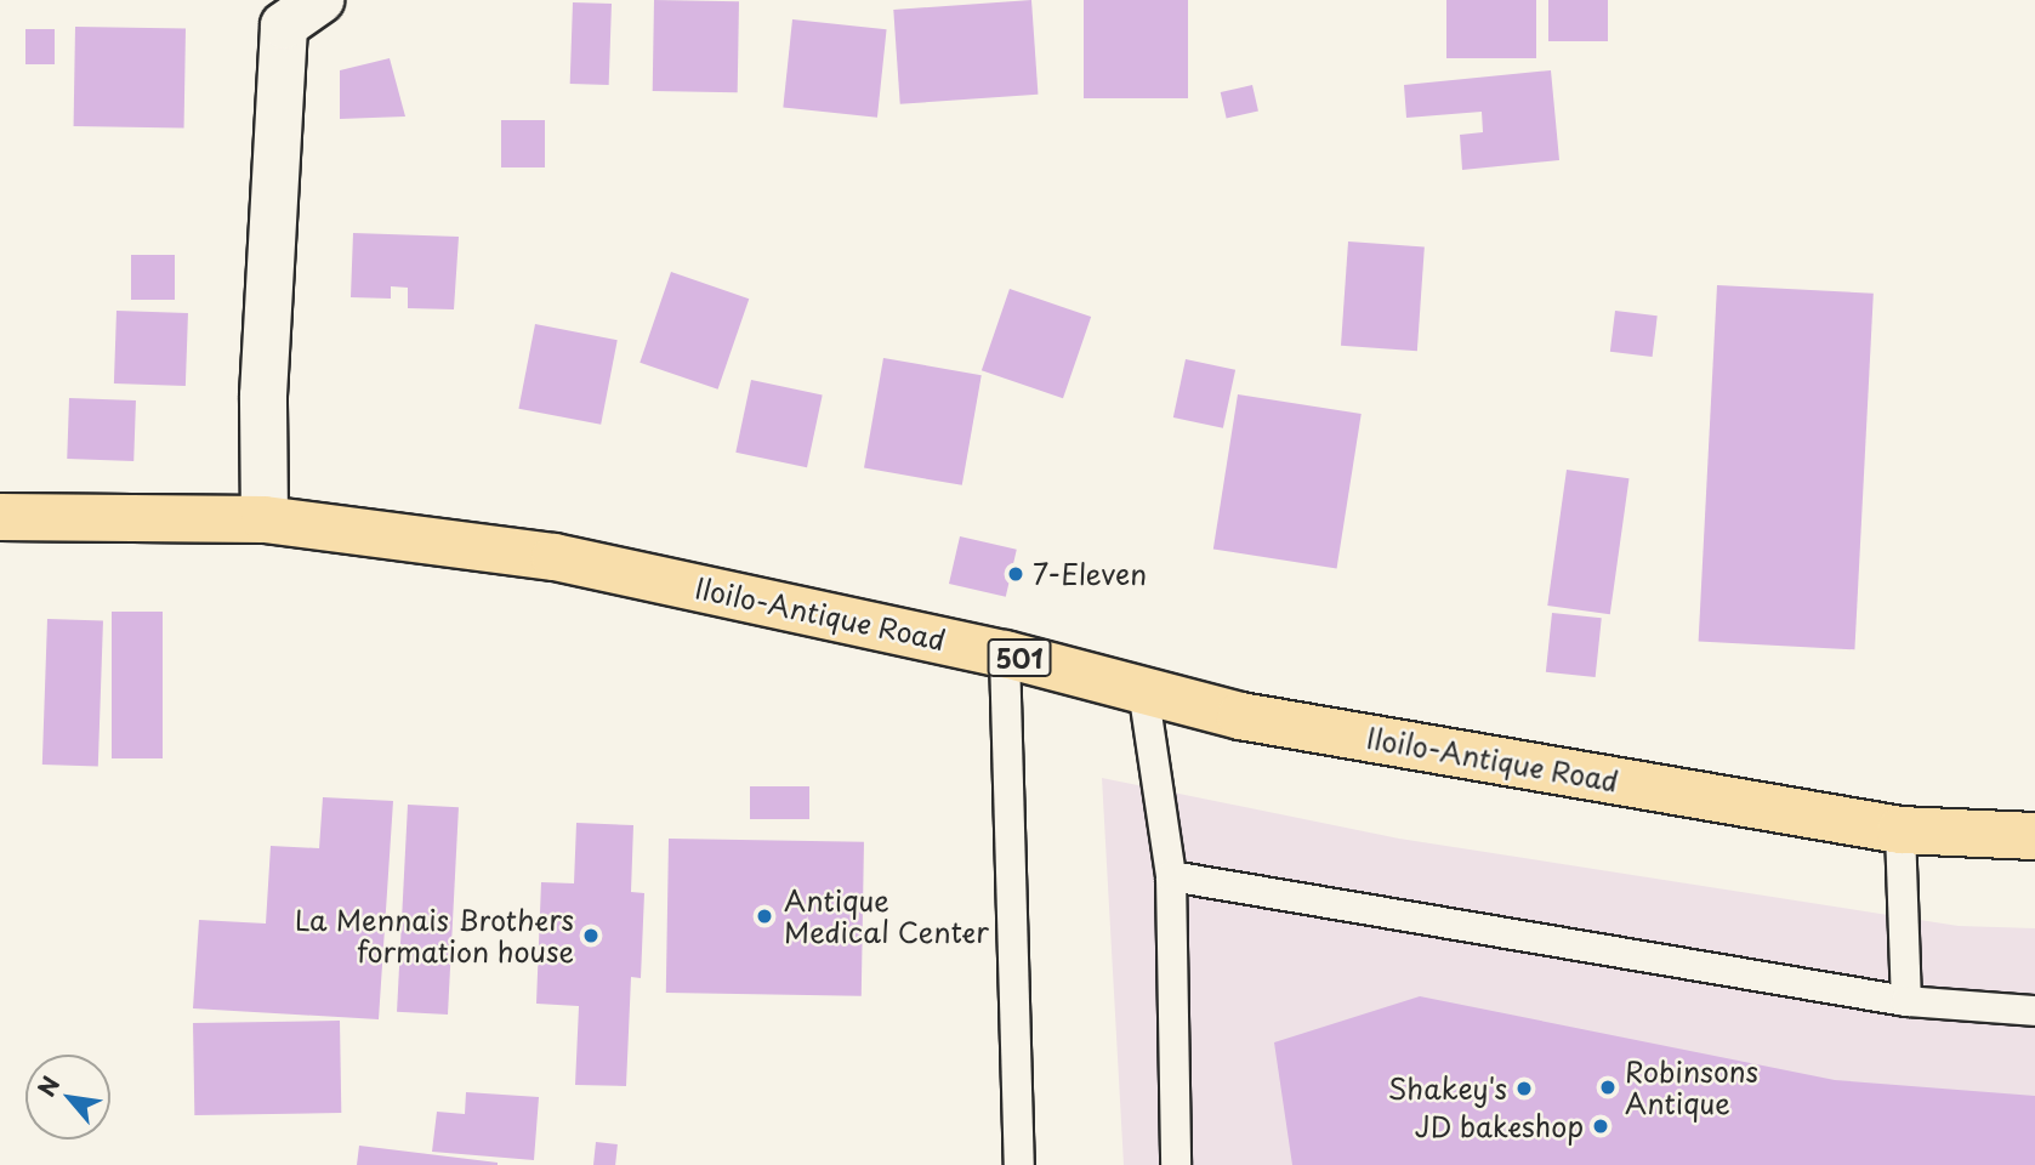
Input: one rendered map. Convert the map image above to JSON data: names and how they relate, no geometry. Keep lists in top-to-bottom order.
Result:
{
  "streets": {
    "main road": ["Iloilo-Antique Road", "501"]
  },
  "places": [
    "7-Eleven",
    "Antique Medical Center",
    "La Mennais Brothers formation house",
    "Robinsons Antique",
    "Shakey's",
    "JD bakeshop"
  ],
  "north": "top left"
}
